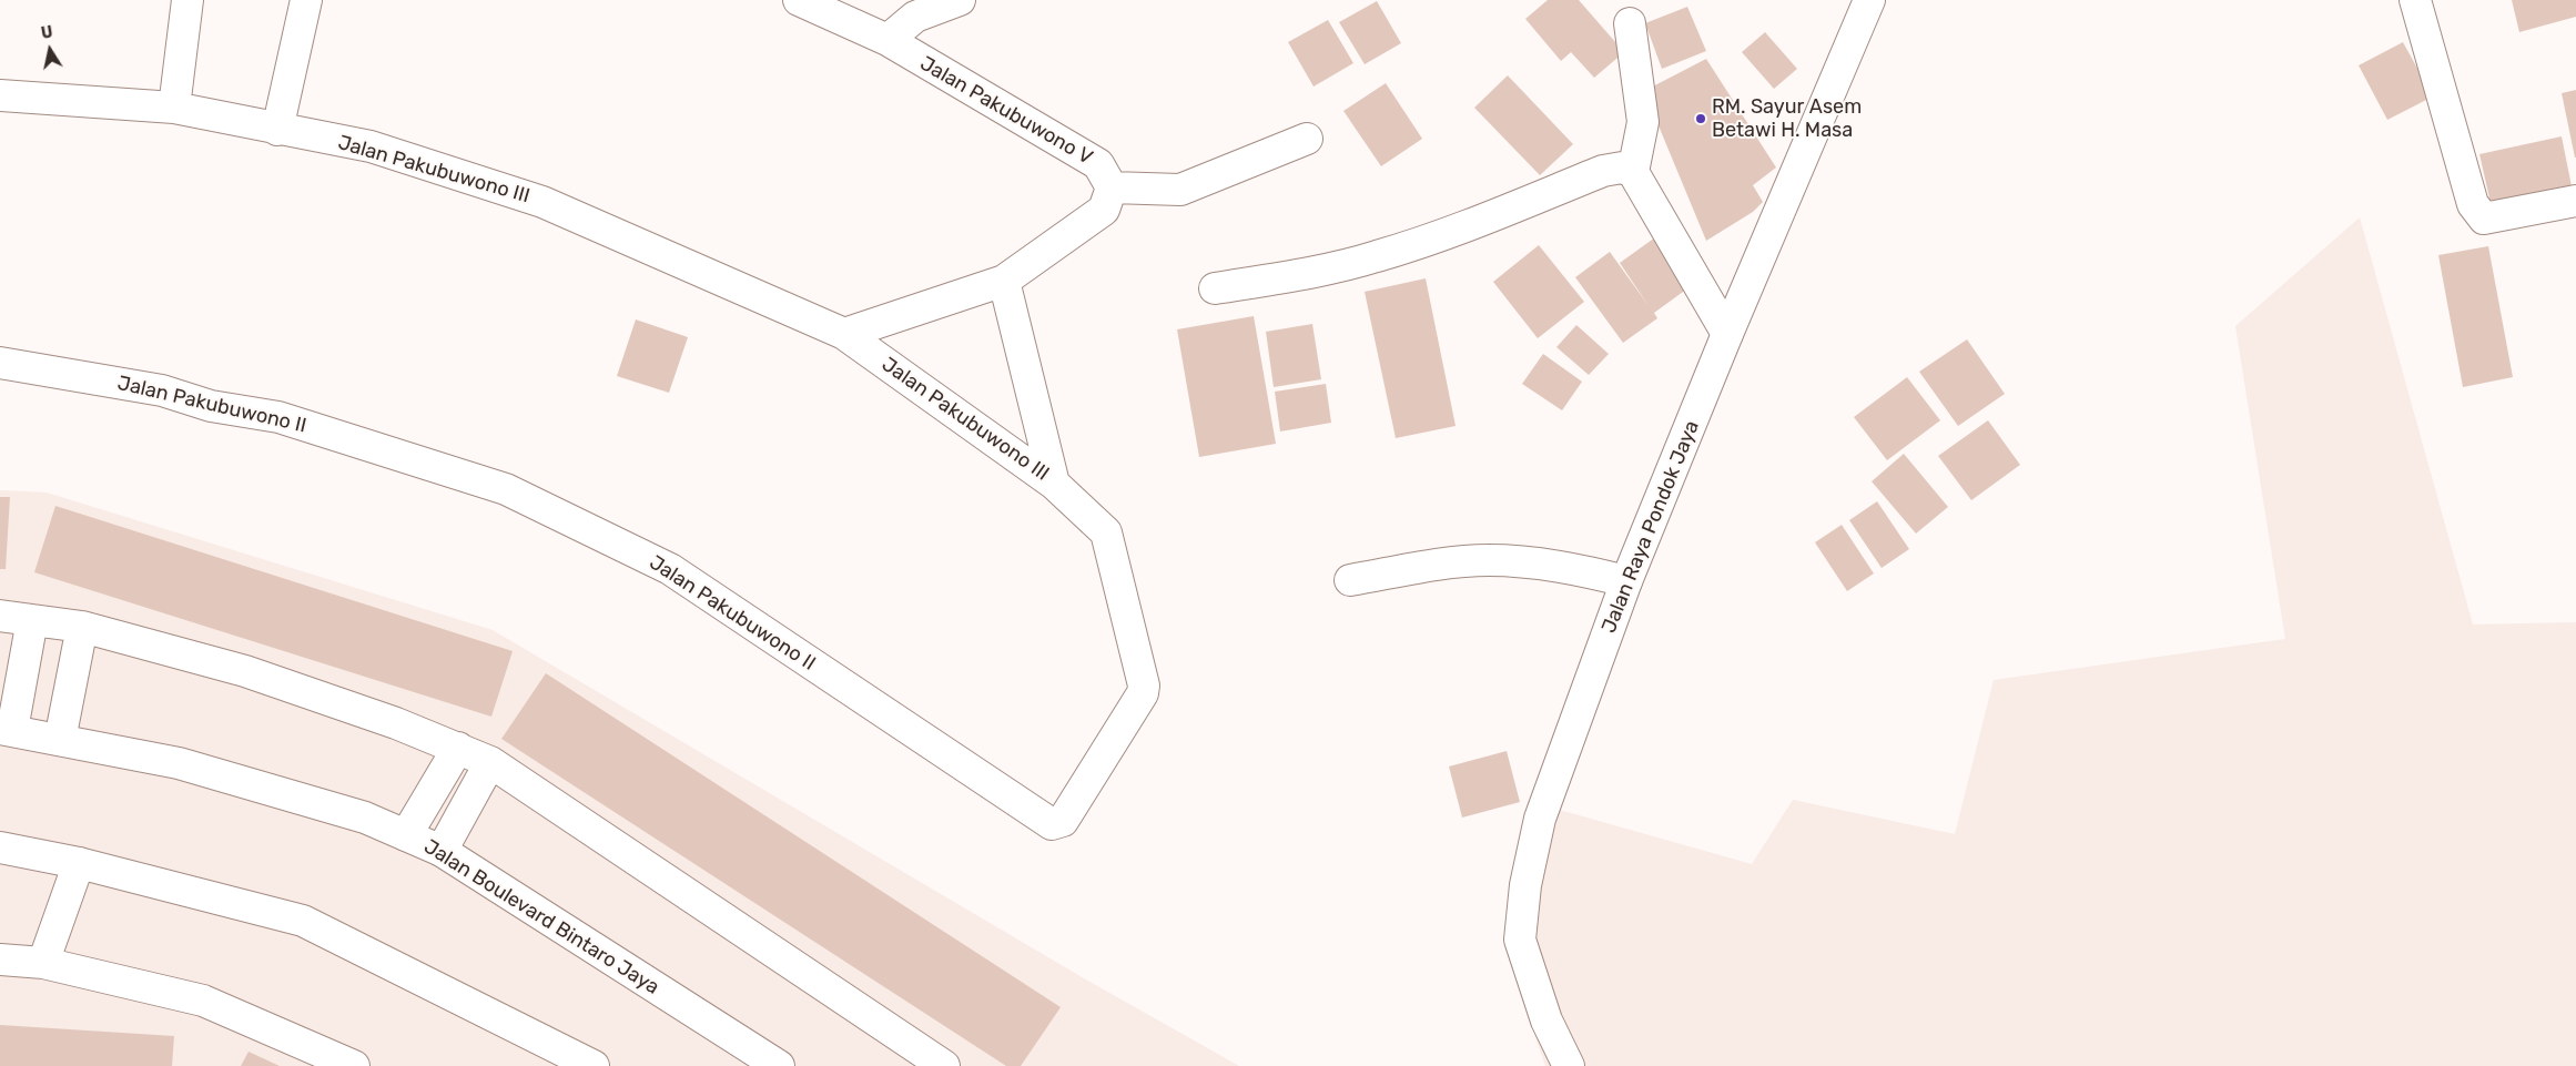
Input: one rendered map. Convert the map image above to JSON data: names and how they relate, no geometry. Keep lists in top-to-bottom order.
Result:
{
  "streets": {
    "street": [
      "Jalan Pakubuwono V",
      "Jalan Pakubuwono III",
      "Jalan Pakubuwono II",
      "Jalan Raya Pondok Jaya",
      "Jalan Boulevard Bintaro Jaya"
    ]
  },
  "crossings": [
    ["Jalan Pakubuwono III", "Jalan Pakubuwono II"]
  ],
  "places": ["RM. Sayur Asem Betawi H. Masa"],
  "north": "top"
}
